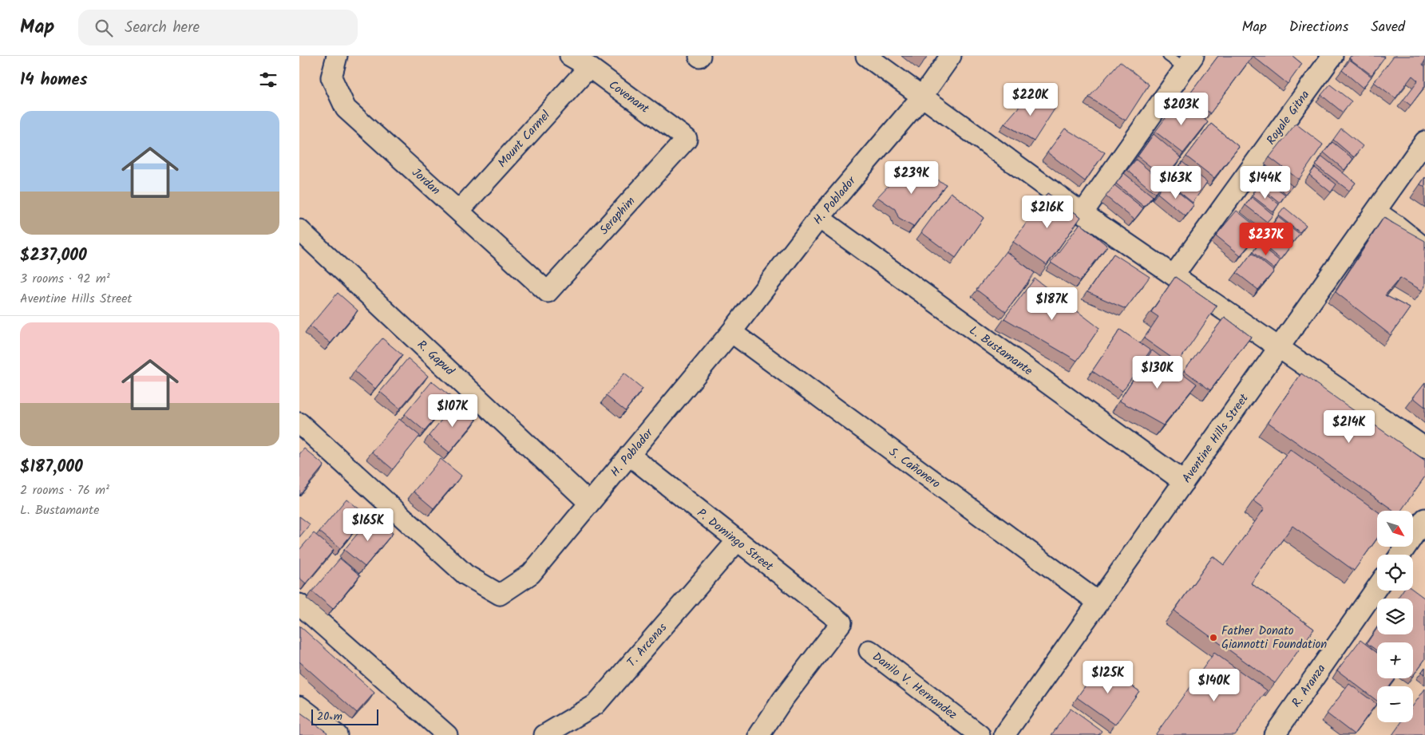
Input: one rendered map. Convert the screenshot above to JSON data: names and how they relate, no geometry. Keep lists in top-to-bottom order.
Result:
{
  "streets": {
    "street": [
      "Covenant",
      "Royale Gitna",
      "Mount Carmel",
      "Jordan",
      "H. Poblador",
      "Seraphim",
      "L. Bustamante",
      "R. Gapud",
      "Aventine Hills Street",
      "S. Cañonero",
      "P. Domingo Street",
      "T. Arcenas",
      "Danilo V. Hernandez",
      "R. Aranza"
    ]
  },
  "crossings": [
    ["Covenant", "Mount Carmel"],
    ["Covenant", "Seraphim"],
    ["Mount Carmel", "Jordan"],
    ["Jordan", "Seraphim"],
    ["H. Poblador", "L. Bustamante"],
    ["H. Poblador", "R. Gapud"],
    ["H. Poblador", "S. Cañonero"],
    ["H. Poblador", "P. Domingo Street"],
    ["L. Bustamante", "Aventine Hills Street"],
    ["Aventine Hills Street", "S. Cañonero"],
    ["P. Domingo Street", "T. Arcenas"]
  ],
  "places": ["Father Donato Giannotti Foundation"],
  "scale_bar": "20 m",
  "north": "bottom right",
  "page": {
    "header": "Map",
    "search": "Search here",
    "nav": ["Map", "Directions", "Saved"],
    "heading": "14 homes",
    "price": [
      "$220K",
      "$203K",
      "$239K",
      "$163K",
      "$144K",
      "$216K",
      "$237K",
      "$187K",
      "$130K",
      "$107K",
      "$214K",
      "$165K",
      "$125K",
      "$140K"
    ],
    "list": [
      {
        "name": "$237,000",
        "note": "3 rooms · 92 m² · Aventine Hills Street"
      },
      {
        "name": "$187,000",
        "note": "2 rooms · 76 m² · L. Bustamante"
      }
    ],
    "map_buttons": ["+", "−"],
    "scale": "20 m"
  }
}
